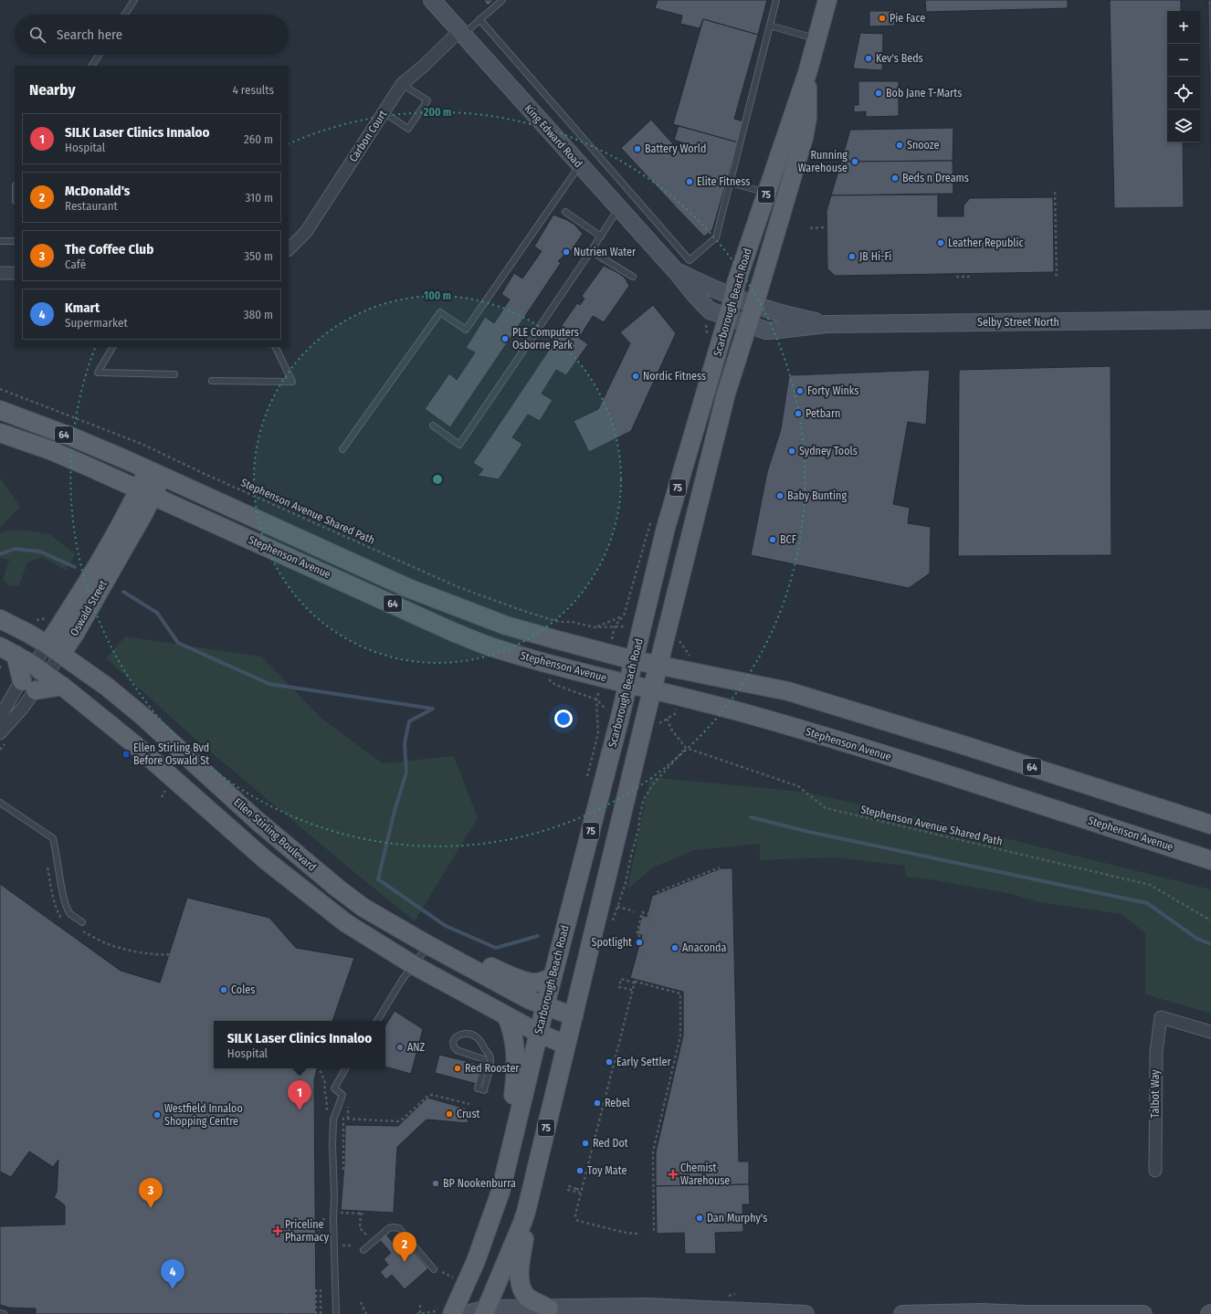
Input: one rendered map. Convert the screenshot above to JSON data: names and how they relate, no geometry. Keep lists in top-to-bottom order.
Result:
{
  "streets": {
    "main road": [
      "King Edward Road",
      "75",
      "Scarborough Beach Road",
      "Selby Street North",
      "64",
      "Stephenson Avenue",
      "Oswald Street",
      "Ellen Stirling Boulevard"
    ],
    "street": ["Carbon Court", "Talbot Way"],
    "path": ["Stephenson Avenue Shared Path"]
  },
  "crossings": [
    ["Carbon Court", "King Edward Road"],
    ["King Edward Road", "Scarborough Beach Road"],
    ["King Edward Road", "Selby Street North"],
    ["Scarborough Beach Road", "Selby Street North"],
    ["Scarborough Beach Road", "Stephenson Avenue"],
    ["Scarborough Beach Road", "Ellen Stirling Boulevard"],
    ["Stephenson Avenue", "Oswald Street"],
    ["Oswald Street", "Ellen Stirling Boulevard"]
  ],
  "places": {
    "other": [
      "Pie Face",
      "Kev's Beds",
      "Bob Jane T-Marts",
      "Snooze",
      "Battery World",
      "Running Warehouse",
      "Beds n Dreams",
      "Elite Fitness",
      "Leather Republic",
      "Nutrien Water",
      "JB Hi-Fi",
      "PLE Computers Osborne Park",
      "Nordic Fitness",
      "Forty Winks",
      "Petbarn",
      "Sydney Tools",
      "Baby Bunting",
      "BCF",
      "Spotlight",
      "Anaconda",
      "Coles",
      "ANZ",
      "Early Settler",
      "Red Rooster",
      "Rebel",
      "Crust",
      "Westfield Innaloo Shopping Centre",
      "Red Dot",
      "Toy Mate",
      "BP Nookenburra",
      "Dan Murphy's"
    ],
    "transit": ["Ellen Stirling Bvd Before Oswald St"],
    "health": ["Chemist Warehouse", "Priceline Pharmacy"]
  },
  "page": {
    "map_buttons": ["+", "−"],
    "search": "Search here",
    "heading": ["Nearby", "4 results"],
    "list": [
      {
        "mark": "1",
        "name": "SILK Laser Clinics Innaloo",
        "note": "Hospital",
        "value": "260 m"
      },
      {
        "mark": "2",
        "name": "McDonald's",
        "note": "Restaurant",
        "value": "310 m"
      },
      {
        "mark": "3",
        "name": "The Coffee Club",
        "note": "Café",
        "value": "350 m"
      },
      {
        "mark": "4",
        "name": "Kmart",
        "note": "Supermarket",
        "value": "380 m"
      }
    ],
    "popup": ["SILK Laser Clinics Innaloo", "Hospital"],
    "pins": [
      "1",
      "3",
      "2",
      "4"
    ]
  },
  "rings": ["200 m", "100 m"]
}
